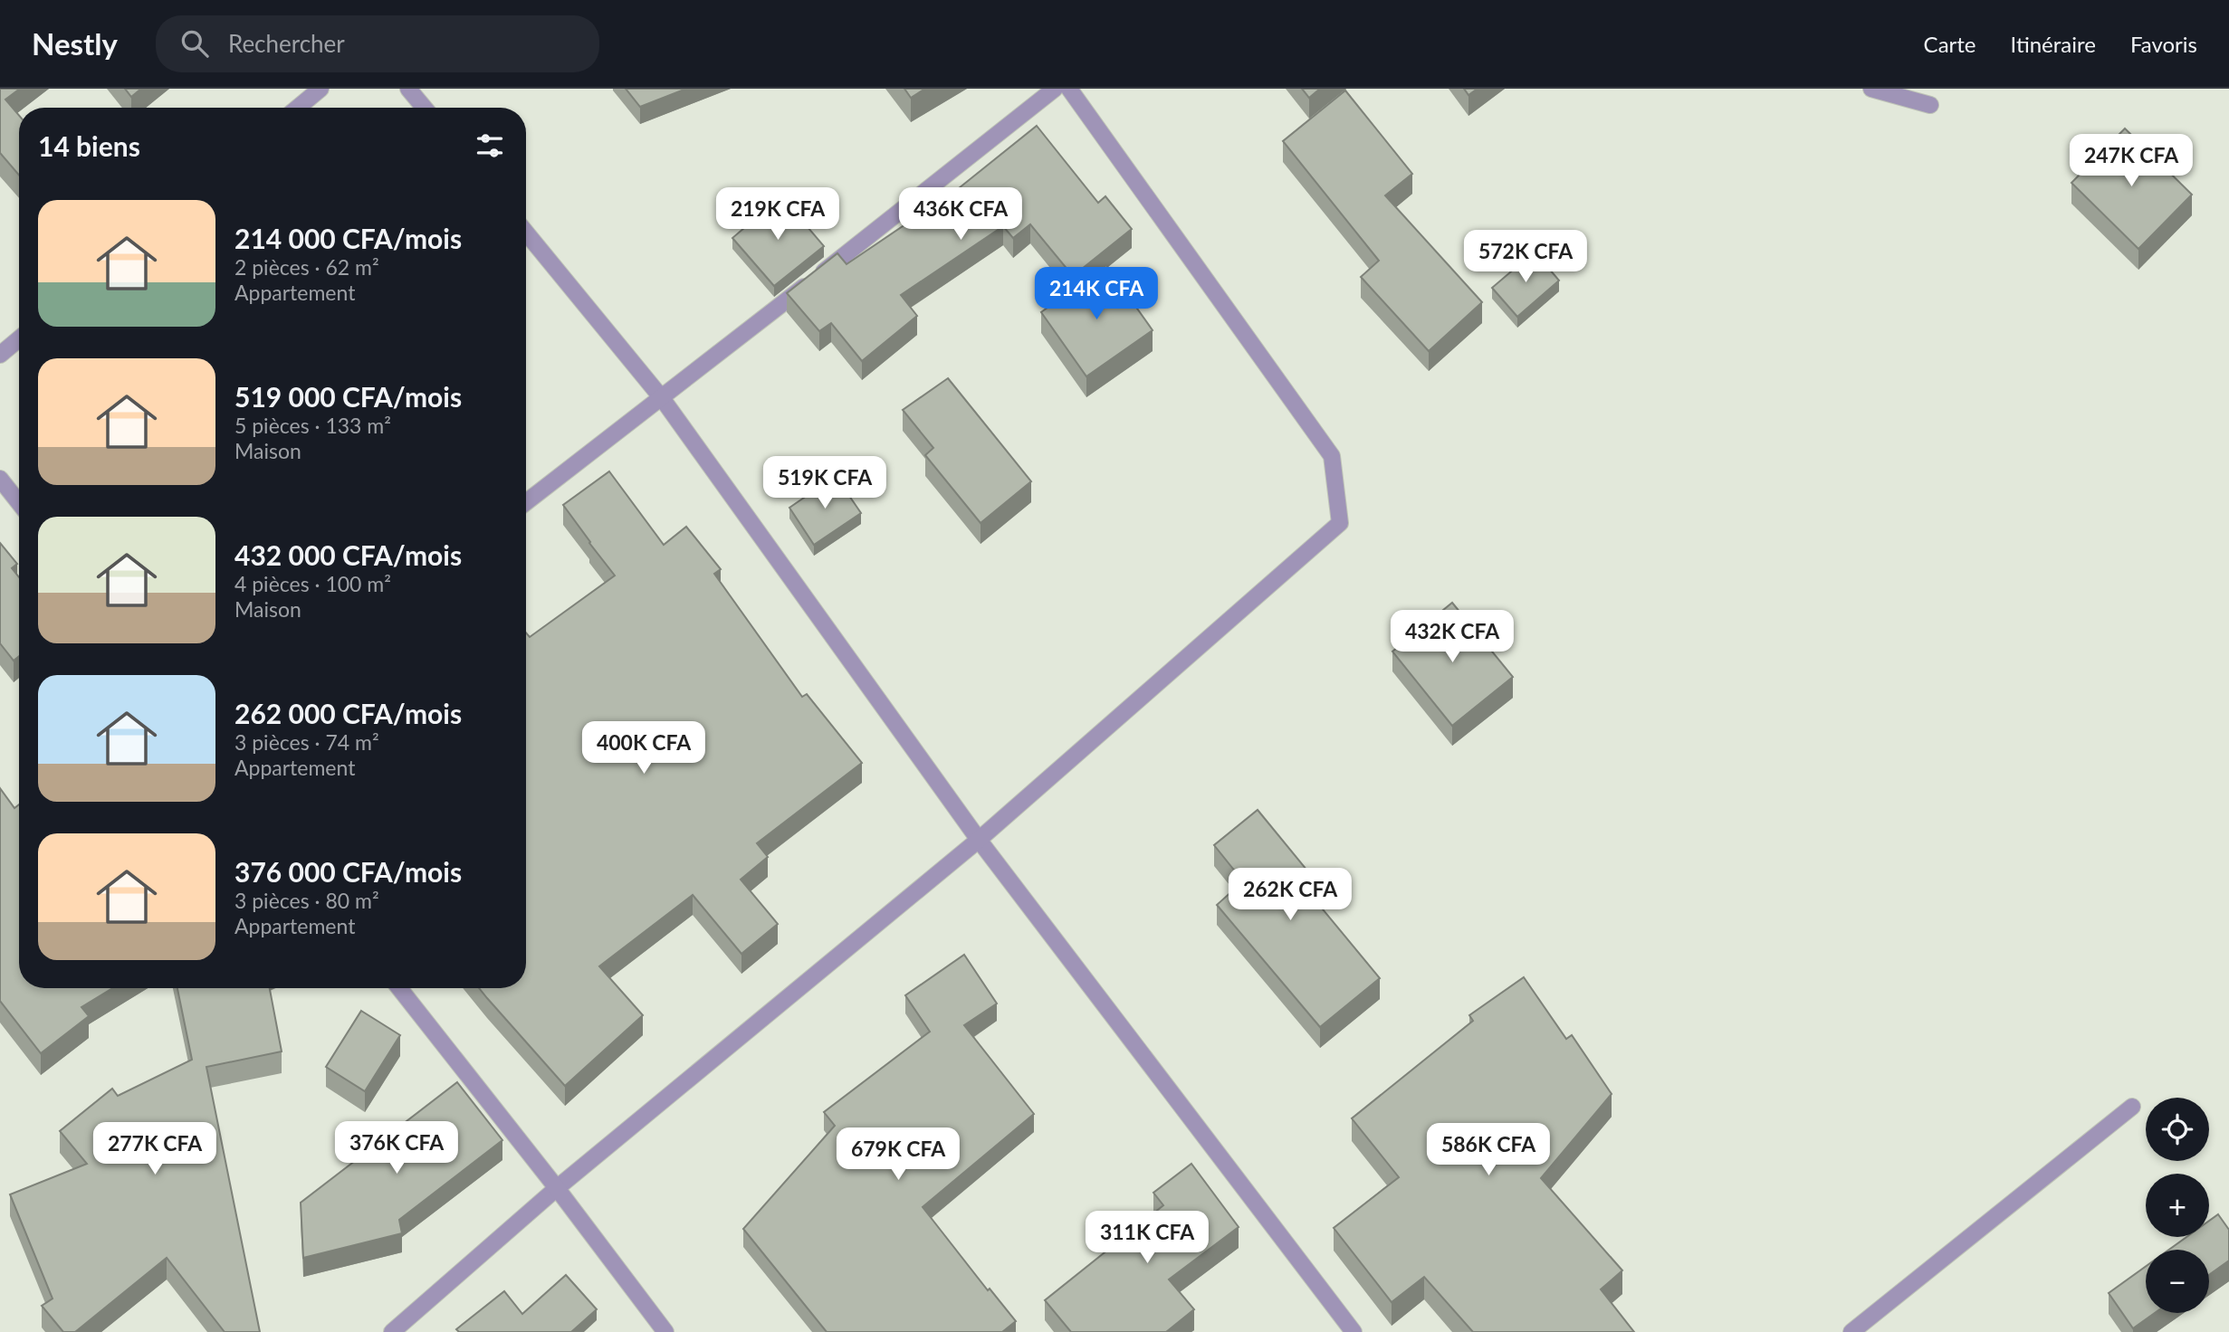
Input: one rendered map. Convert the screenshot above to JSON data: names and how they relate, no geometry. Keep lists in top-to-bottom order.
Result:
{
  "page": {
    "header": "Nestly",
    "search": "Rechercher",
    "nav": ["Carte", "Itinéraire", "Favoris"],
    "heading": "14 biens",
    "price": [
      "247K CFA",
      "219K CFA",
      "436K CFA",
      "572K CFA",
      "214K CFA",
      "519K CFA",
      "432K CFA",
      "400K CFA",
      "262K CFA",
      "376K CFA",
      "277K CFA",
      "586K CFA",
      "679K CFA",
      "311K CFA"
    ],
    "list": [
      {
        "name": "214 000 CFA/mois",
        "note": "2 pièces · 62 m² · Appartement"
      },
      {
        "name": "519 000 CFA/mois",
        "note": "5 pièces · 133 m² · Maison"
      },
      {
        "name": "432 000 CFA/mois",
        "note": "4 pièces · 100 m² · Maison"
      },
      {
        "name": "262 000 CFA/mois",
        "note": "3 pièces · 74 m² · Appartement"
      },
      {
        "name": "376 000 CFA/mois",
        "note": "3 pièces · 80 m² · Appartement"
      }
    ],
    "map_buttons": ["+", "−"]
  }
}
